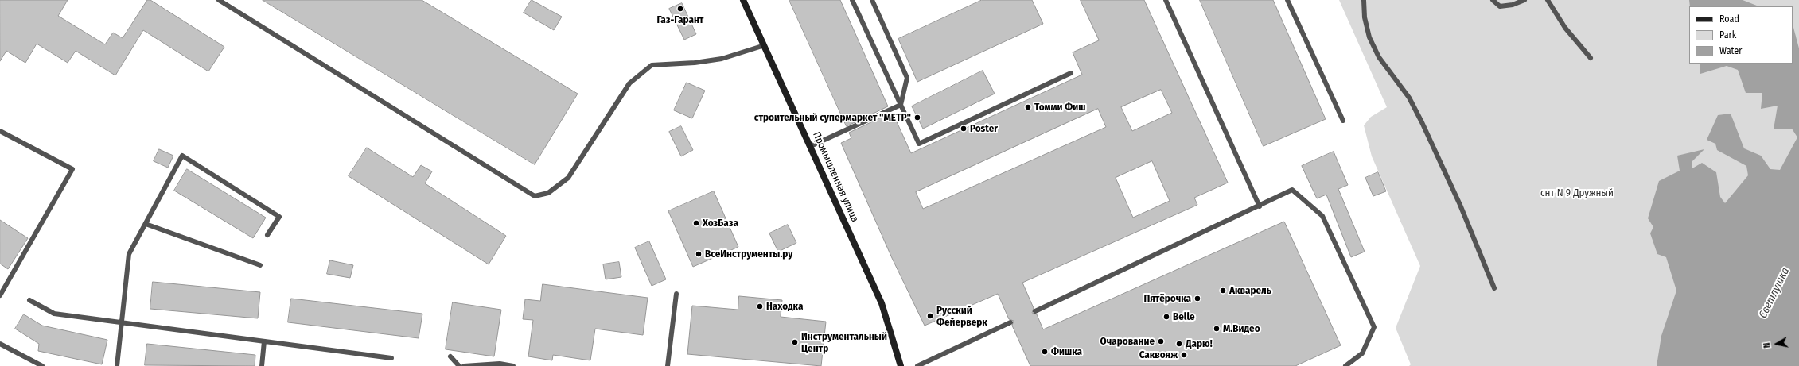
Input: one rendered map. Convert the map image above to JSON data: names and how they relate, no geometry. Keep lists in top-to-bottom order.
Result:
{
  "streets": {
    "main road": ["Промышленная улица"]
  },
  "water": ["Светлушка"],
  "parks": ["снт N 9 Дружный"],
  "places": [
    "Газ-Гарант",
    "Томми Фиш",
    "строительный супермаркет \"МЕТР\"",
    "Poster",
    "ХозБаза",
    "ВсеИнструменты.ру",
    "Акварель",
    "Пятёрочка",
    "Находка",
    "Русский Фейерверк",
    "Belle",
    "М.Видео",
    "Очарование",
    "Инструментальный Центр",
    "Дарю!",
    "Фишка",
    "Саквояж"
  ],
  "legend": ["Road", "Park", "Water"],
  "north": "left"
}
